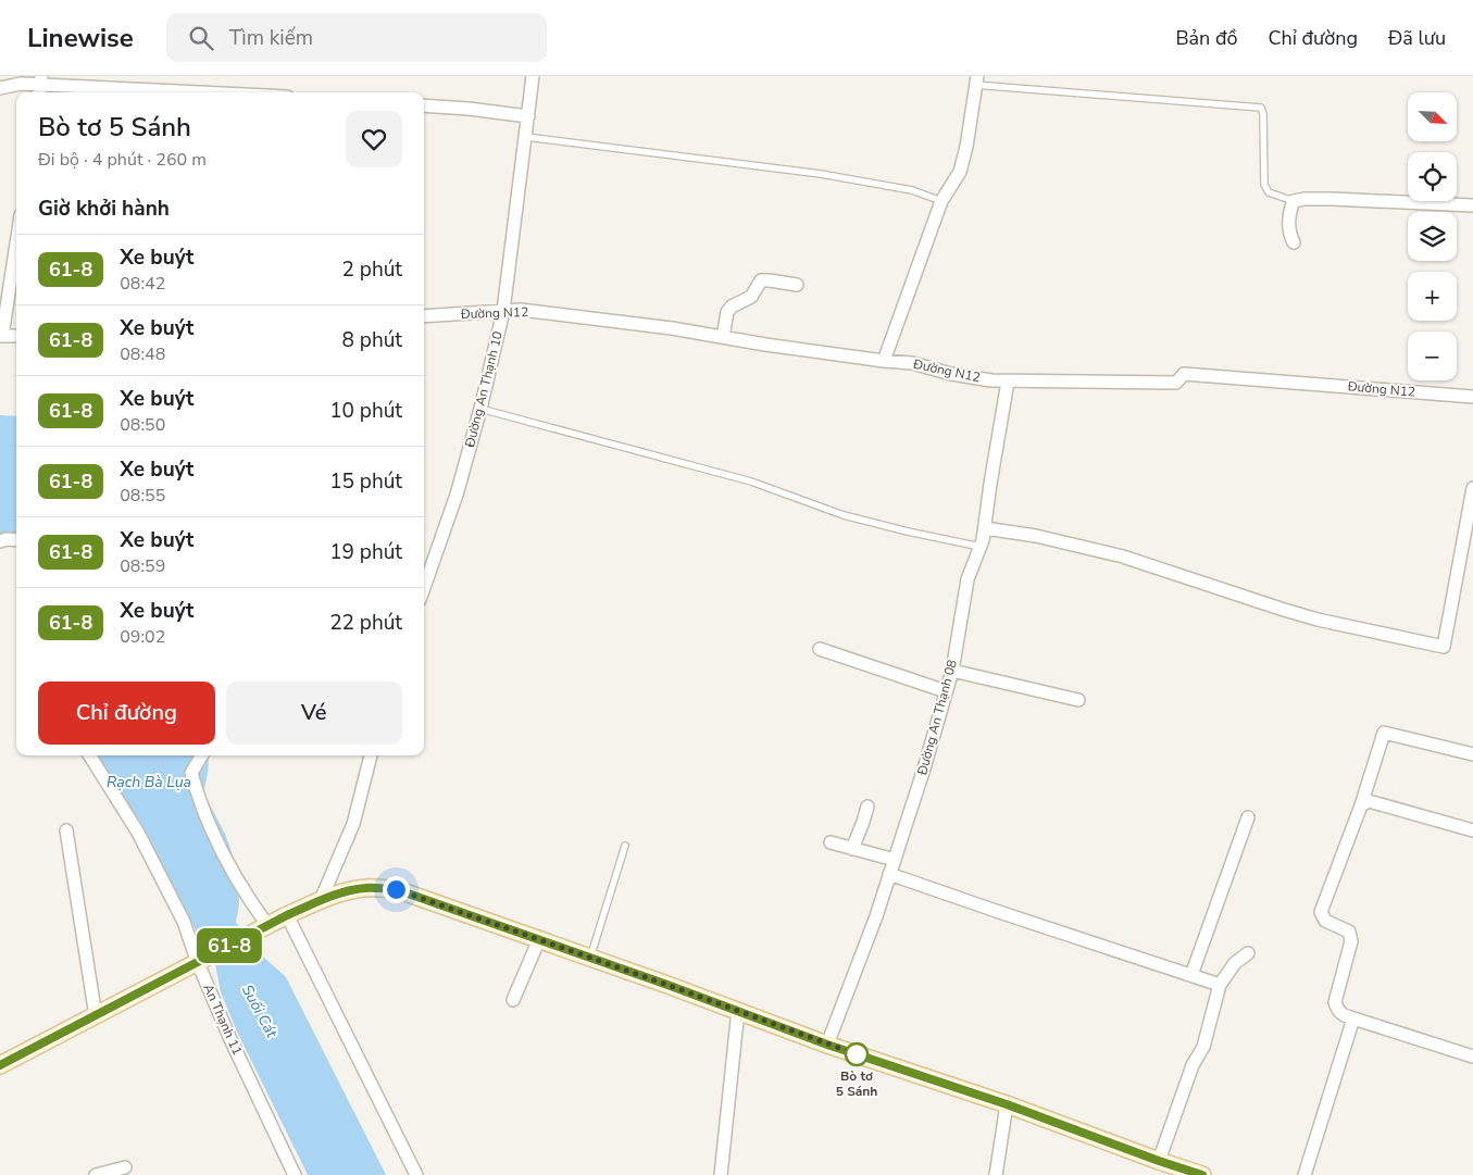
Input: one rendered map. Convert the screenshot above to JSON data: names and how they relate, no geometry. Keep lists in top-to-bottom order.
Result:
{
  "streets": {
    "street": [
      "Đường N12",
      "Đường An Thạnh 10",
      "Đường An Thạnh 08",
      "An Thạnh 11"
    ]
  },
  "crossings": [
    ["Đường N12", "Đường An Thạnh 10"],
    ["Đường N12", "Đường An Thạnh 08"]
  ],
  "water": ["Rạch Bà Lụa", "Suối Cát"],
  "places": ["Bò tơ 5 Sánh"],
  "lines": ["bus line 61-8"],
  "north": "bottom right",
  "page": {
    "header": "Linewise",
    "search": "Tìm kiếm",
    "nav": ["Bản đồ", "Chỉ đường", "Đã lưu"],
    "on_map": "61-8",
    "map_buttons": ["+", "−"],
    "heading": [
      ["Bò tơ 5 Sánh", "Đi bộ · 4 phút · 260 m"],
      "Giờ khởi hành"
    ],
    "list": [
      {
        "mark": "61-8",
        "name": "Xe buýt",
        "note": "08:42",
        "value": "2 phút"
      },
      {
        "mark": "61-8",
        "name": "Xe buýt",
        "note": "08:48",
        "value": "8 phút"
      },
      {
        "mark": "61-8",
        "name": "Xe buýt",
        "note": "08:50",
        "value": "10 phút"
      },
      {
        "mark": "61-8",
        "name": "Xe buýt",
        "note": "08:55",
        "value": "15 phút"
      },
      {
        "mark": "61-8",
        "name": "Xe buýt",
        "note": "08:59",
        "value": "19 phút"
      },
      {
        "mark": "61-8",
        "name": "Xe buýt",
        "note": "09:02",
        "value": "22 phút"
      }
    ],
    "buttons": ["Chỉ đường", "Vé"]
  }
}
